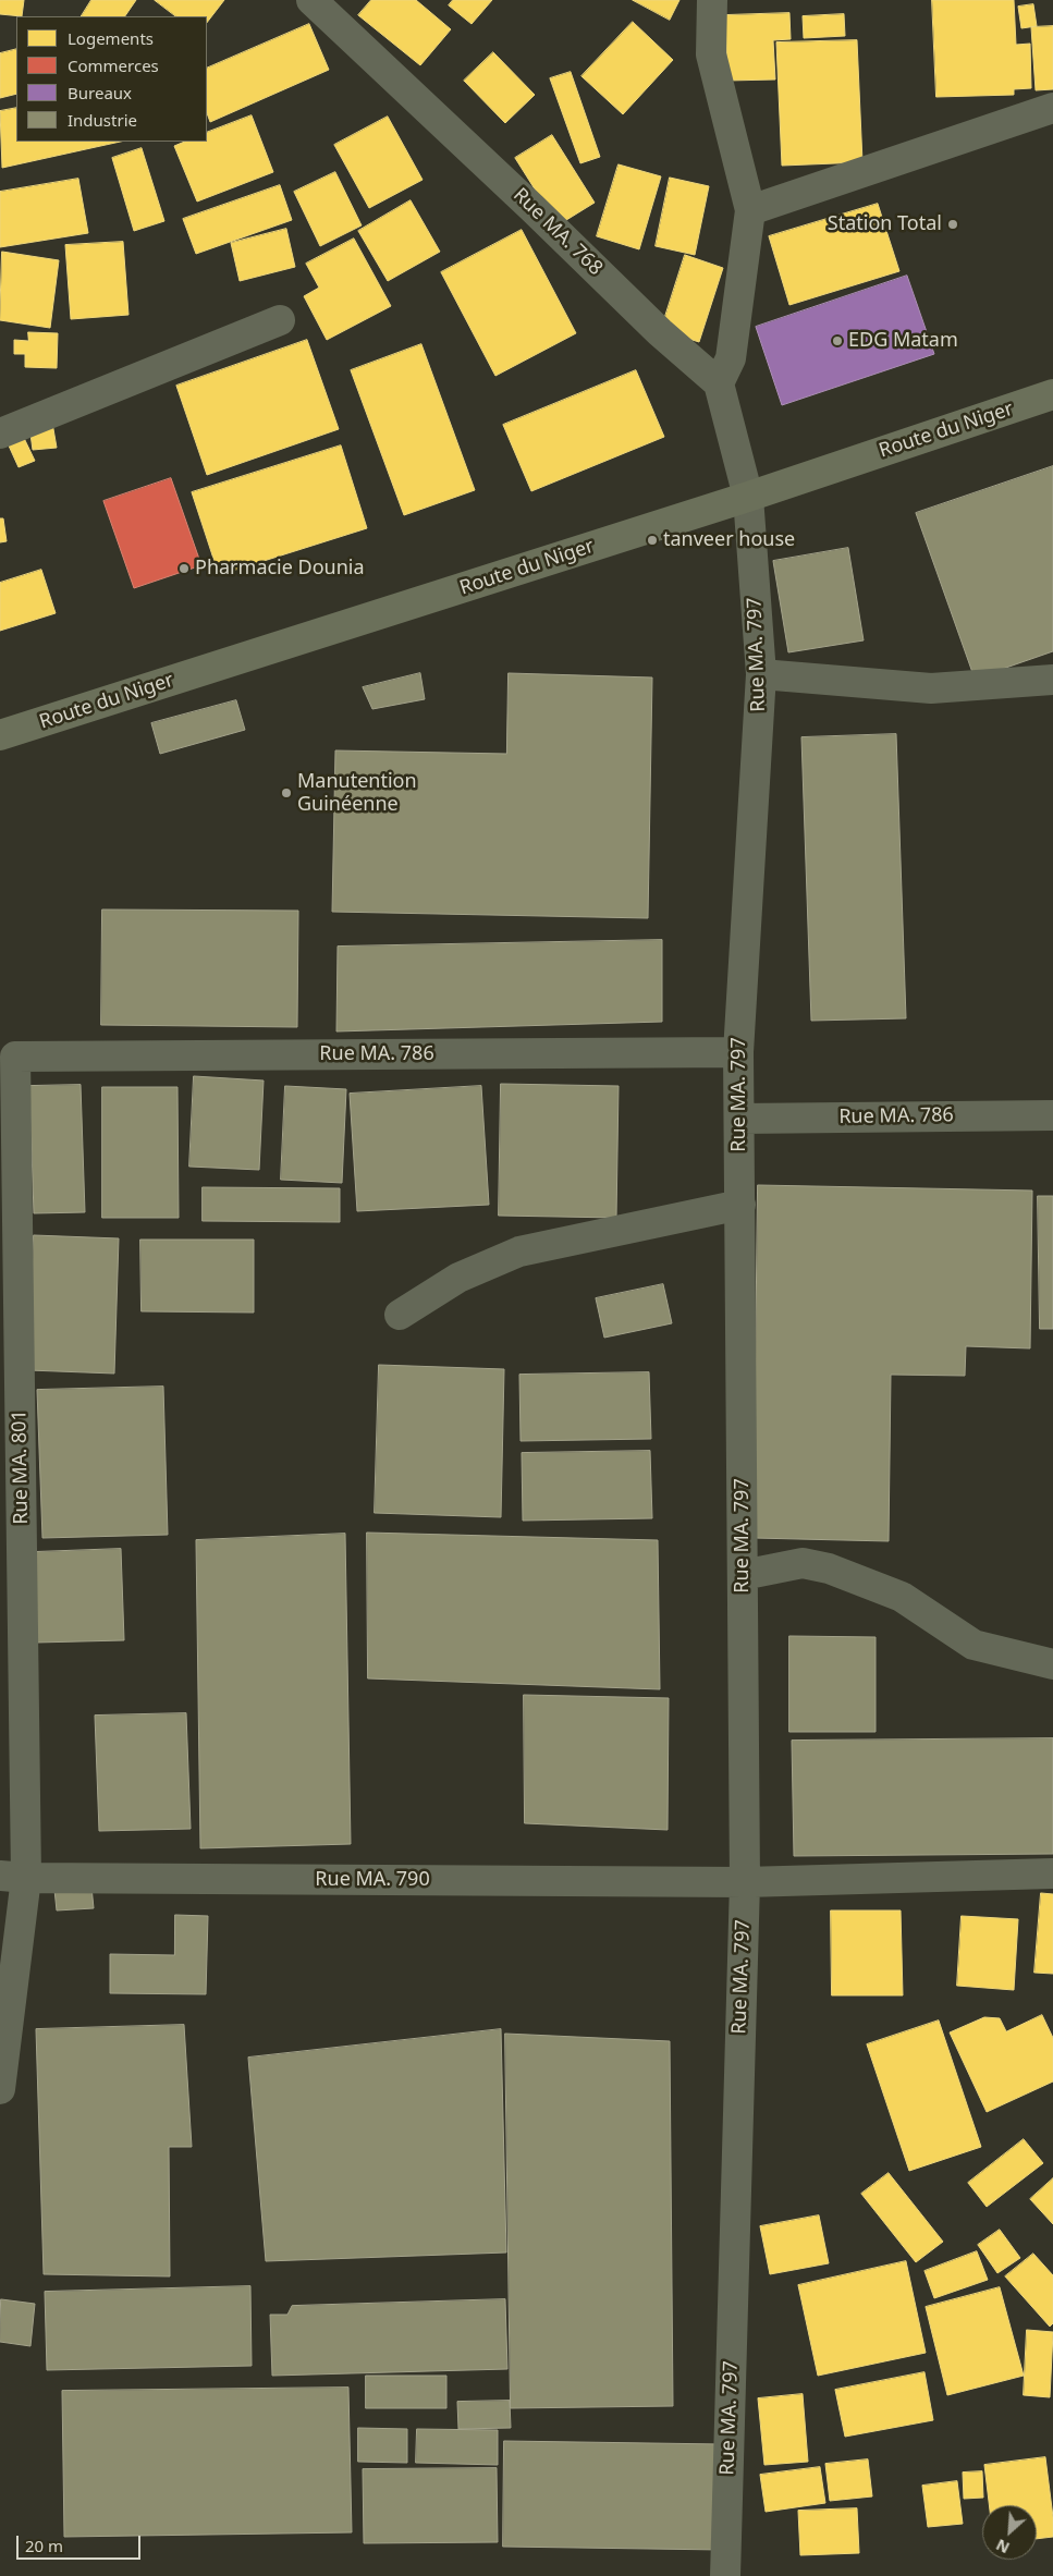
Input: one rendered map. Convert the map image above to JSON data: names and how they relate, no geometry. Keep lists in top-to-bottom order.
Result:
{
  "streets": {
    "main road": ["Route du Niger"],
    "street": [
      "Rue MA. 768",
      "Rue MA. 797",
      "Rue MA. 786",
      "Rue MA. 801",
      "Rue MA. 790"
    ]
  },
  "crossings": [
    ["Route du Niger", "Rue MA. 797"],
    ["Rue MA. 797", "Rue MA. 786"],
    ["Rue MA. 797", "Rue MA. 790"],
    ["Rue MA. 786", "Rue MA. 801"],
    ["Rue MA. 801", "Rue MA. 790"]
  ],
  "places": [
    "Station Total",
    "EDG Matam",
    "tanveer house",
    "Pharmacie Dounia",
    "Manutention Guinéenne"
  ],
  "legend": [
    "Logements",
    "Commerces",
    "Bureaux",
    "Industrie"
  ],
  "scale_bar": "20 m",
  "north": "bottom left"
}
